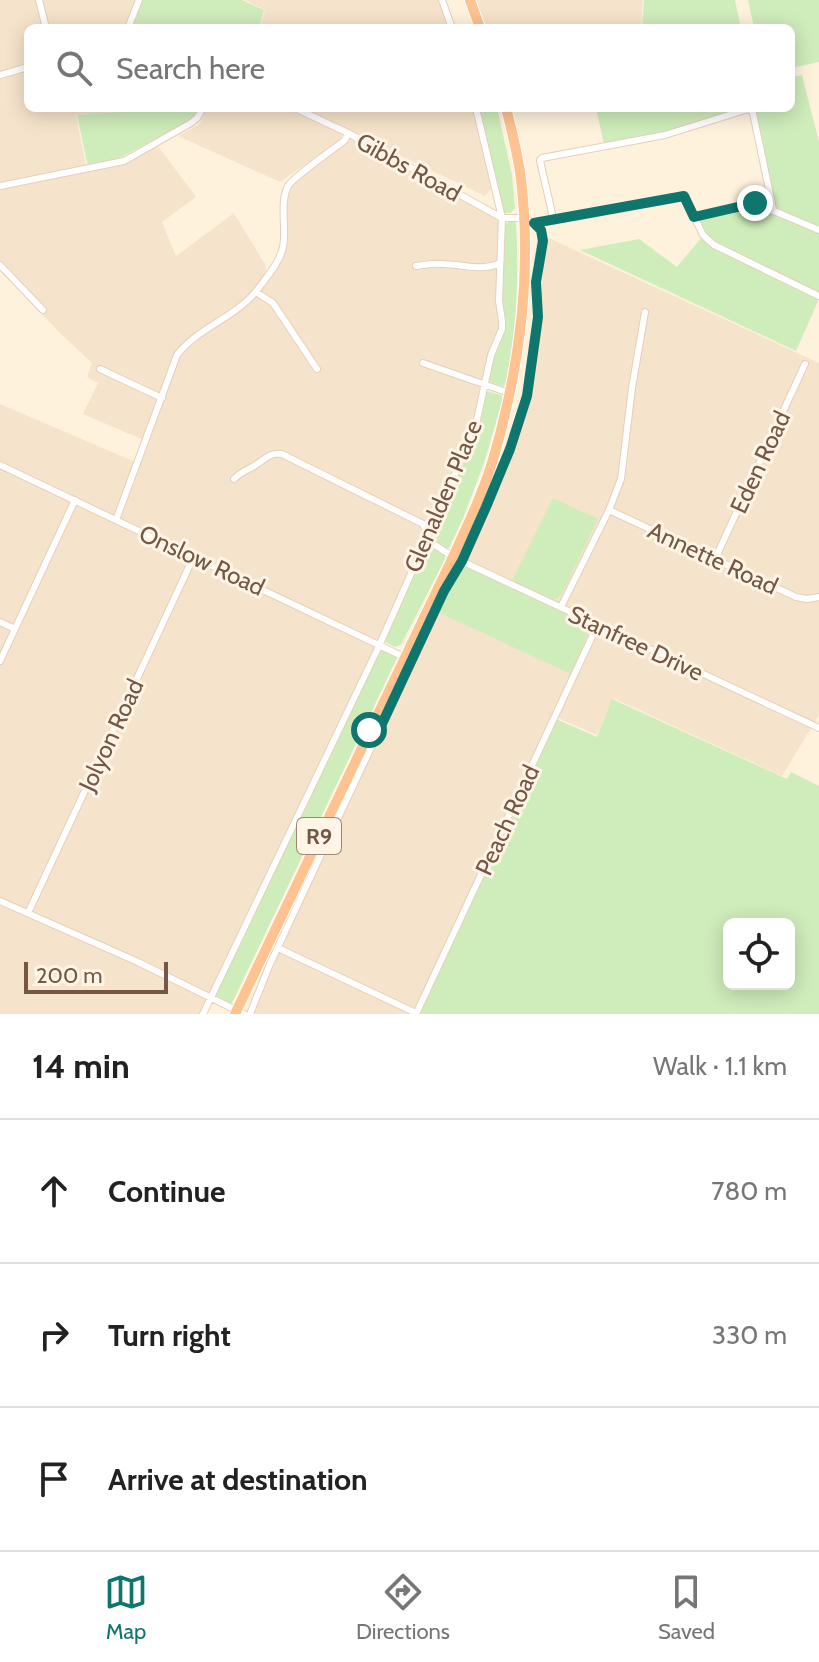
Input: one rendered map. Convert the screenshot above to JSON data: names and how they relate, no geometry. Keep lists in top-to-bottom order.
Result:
{
  "streets": {
    "highway": ["R9"],
    "street": [
      "Gibbs Road",
      "Eden Road",
      "Glenalden Place",
      "Annette Road",
      "Onslow Road",
      "Stanfree Drive",
      "Jolyon Road",
      "Peach Road"
    ]
  },
  "crossings": [
    ["Gibbs Road", "Glenalden Place"],
    ["Gibbs Road", "R9"],
    ["Eden Road", "Annette Road"],
    ["Glenalden Place", "Onslow Road"],
    ["Glenalden Place", "Stanfree Drive"],
    ["Onslow Road", "Jolyon Road"],
    ["Onslow Road", "R9"],
    ["Stanfree Drive", "Peach Road"],
    ["Stanfree Drive", "R9"]
  ],
  "scale_bar": "200 m",
  "page": {
    "search": "Search here",
    "scale": "200 m",
    "heading": ["14 min", "Walk · 1.1 km"],
    "list": [
      ["Continue", "780 m"],
      ["Turn right", "330 m"],
      "Arrive at destination"
    ],
    "nav": ["Map", "Directions", "Saved"]
  }
}
